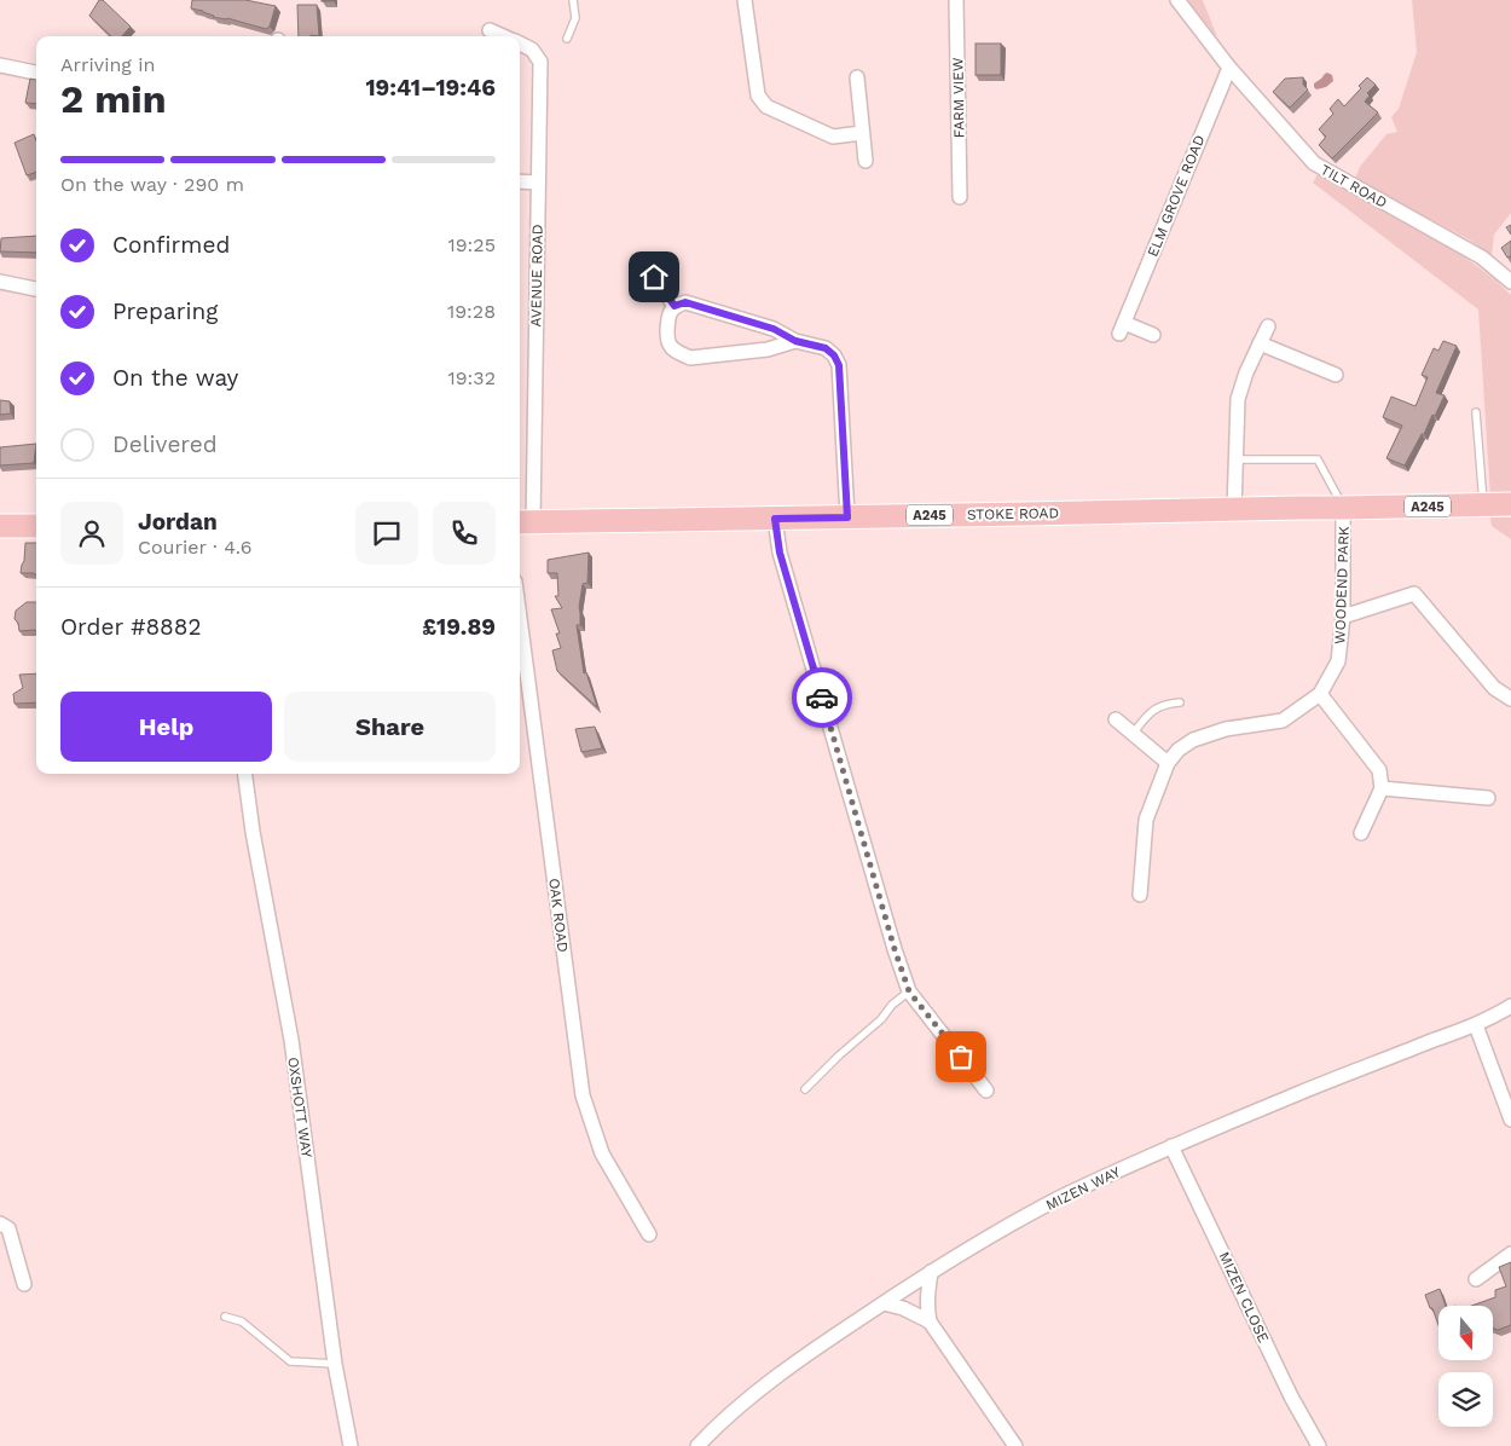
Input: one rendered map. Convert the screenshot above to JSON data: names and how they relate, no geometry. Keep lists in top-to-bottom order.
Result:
{
  "streets": {
    "main road": ["A245", "STOKE ROAD"],
    "street": [
      "FARM VIEW",
      "TILT ROAD",
      "ELM GROVE ROAD",
      "AVENUE ROAD",
      "WOODEND PARK",
      "OAK ROAD",
      "OXSHOTT WAY",
      "MIZEN WAY",
      "MIZEN CLOSE"
    ]
  },
  "crossings": [
    ["TILT ROAD", "ELM GROVE ROAD"],
    ["AVENUE ROAD", "STOKE ROAD"],
    ["STOKE ROAD", "WOODEND PARK"],
    ["MIZEN WAY", "MIZEN CLOSE"]
  ],
  "north": "bottom",
  "page": {
    "heading": ["2 min", "Arriving in", "19:41–19:46"],
    "panel": [
      "Jordan",
      "Courier · 4.6",
      "Order #8882",
      "£19.89"
    ],
    "bar": "On the way · 290 m",
    "list": [
      ["Confirmed", "19:25"],
      ["Preparing", "19:28"],
      ["On the way", "19:32"],
      "Delivered"
    ],
    "buttons": ["Help", "Share"]
  }
}
